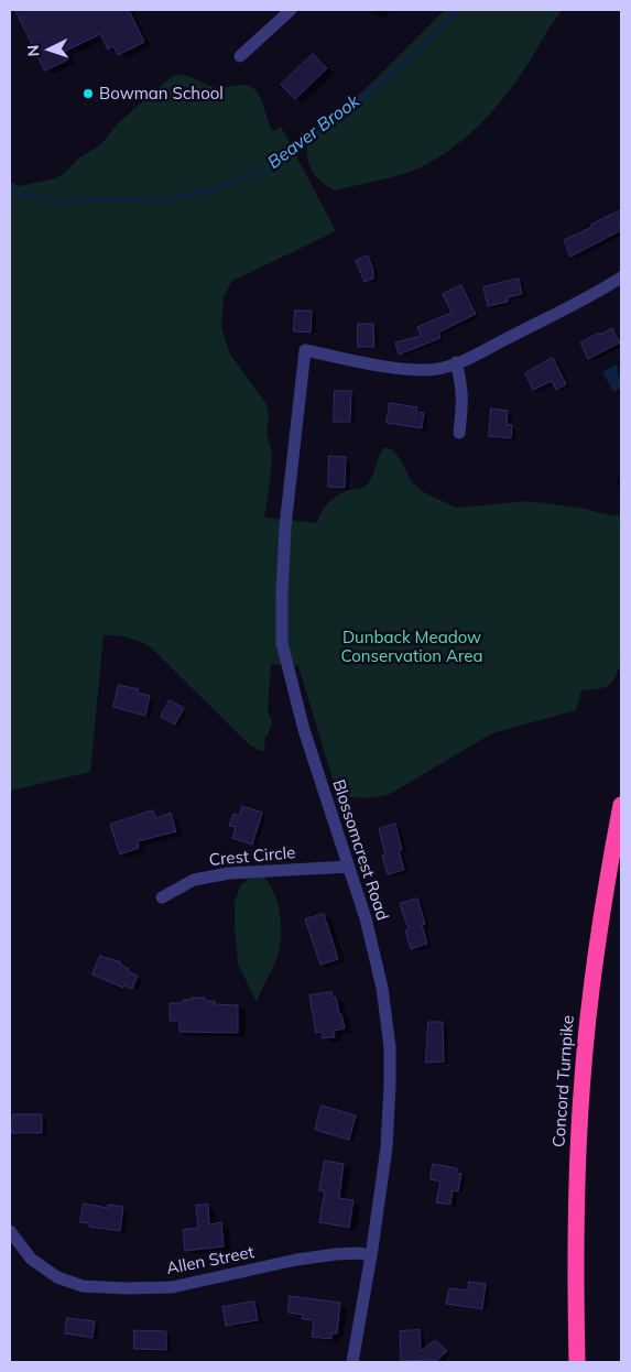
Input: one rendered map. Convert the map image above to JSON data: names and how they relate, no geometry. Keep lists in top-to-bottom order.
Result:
{
  "streets": {
    "highway": ["Concord Turnpike"],
    "street": ["Blossomcrest Road", "Crest Circle", "Allen Street"]
  },
  "crossings": [
    ["Blossomcrest Road", "Crest Circle"],
    ["Blossomcrest Road", "Allen Street"]
  ],
  "water": ["Beaver Brook"],
  "parks": ["Dunback Meadow Conservation Area"],
  "places": ["Bowman School"],
  "north": "left"
}
